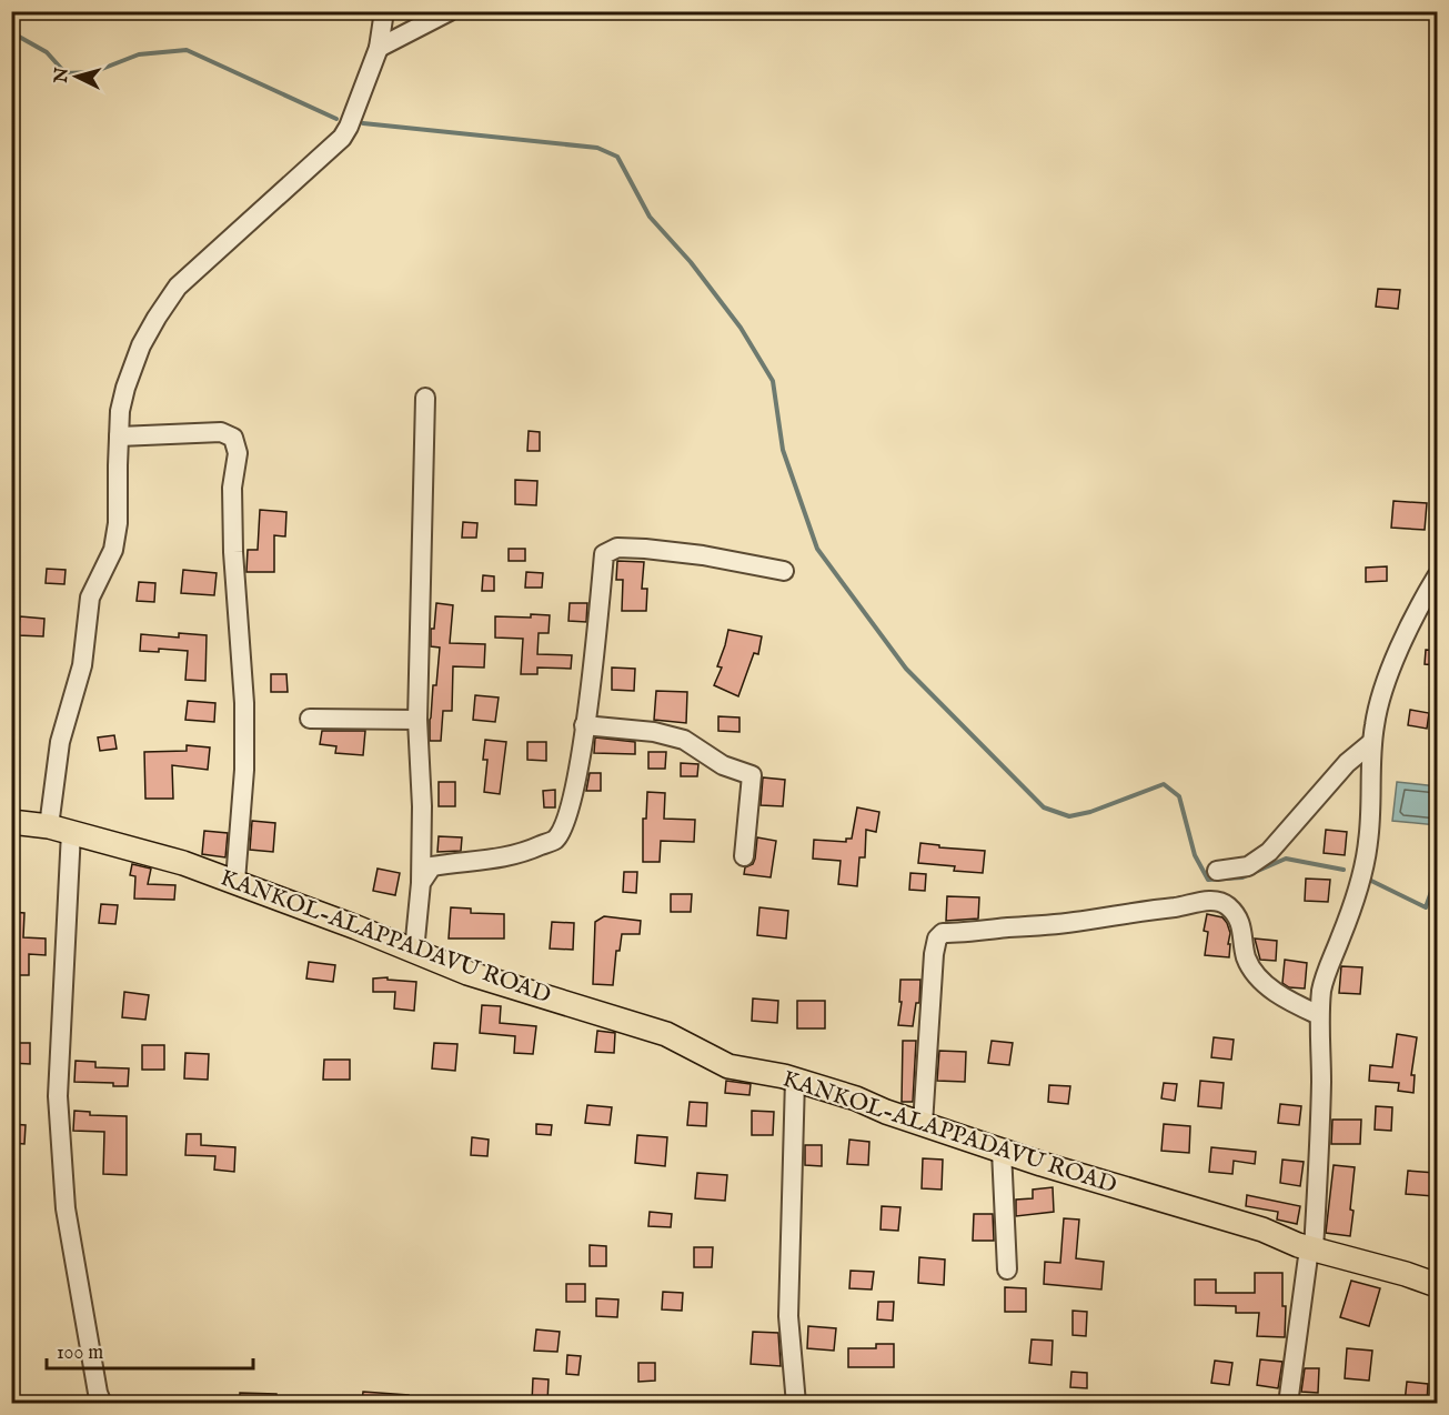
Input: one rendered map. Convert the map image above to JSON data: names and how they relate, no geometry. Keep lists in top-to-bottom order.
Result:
{
  "streets": {
    "main road": ["KANKOL-ALAPPADAVU ROAD"]
  },
  "scale_bar": "100 m",
  "north": "left"
}
